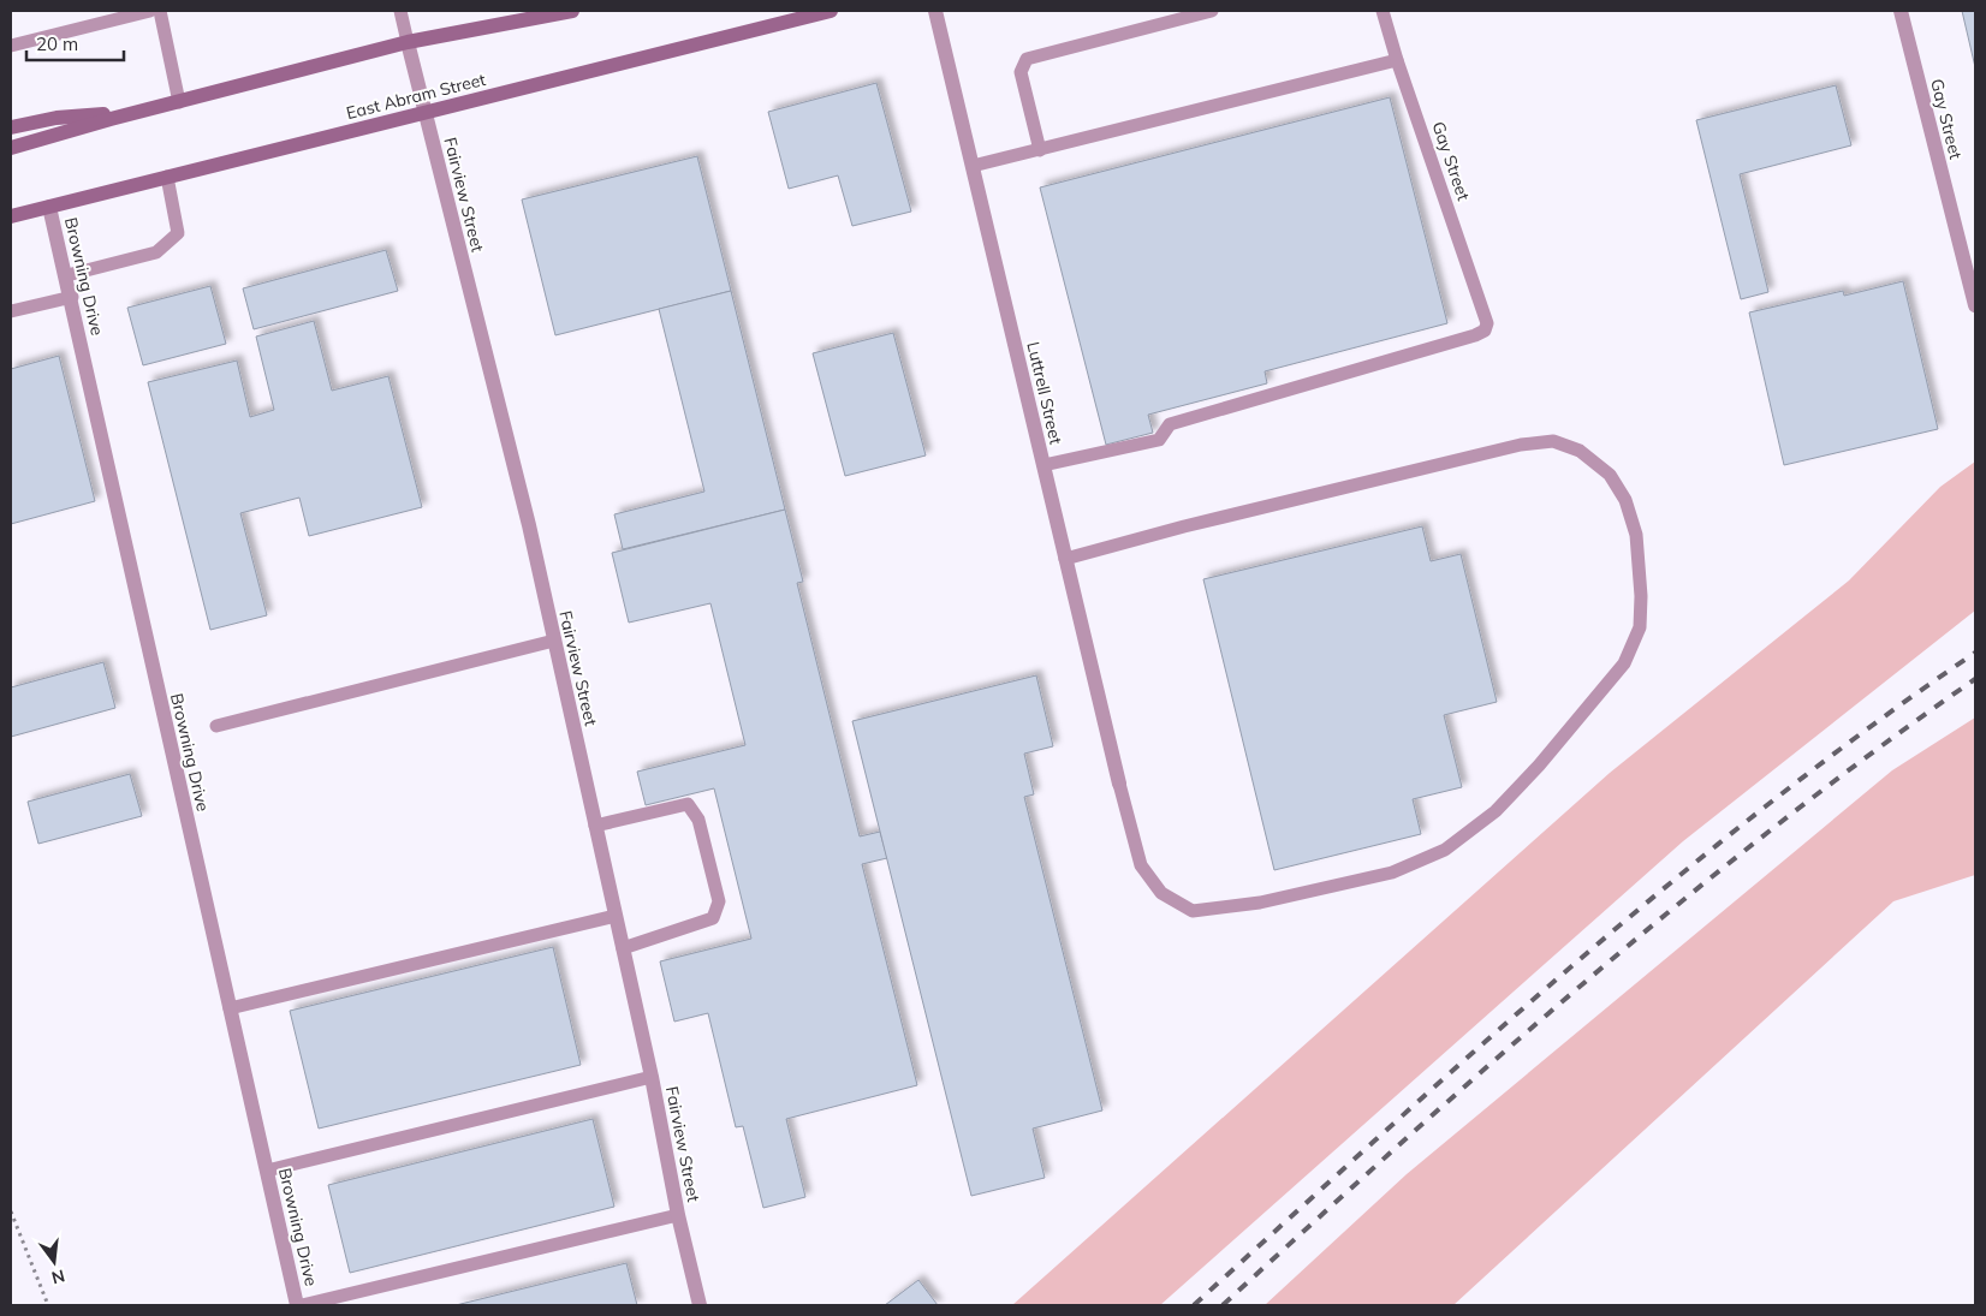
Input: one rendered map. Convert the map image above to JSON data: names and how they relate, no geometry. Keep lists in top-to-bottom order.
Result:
{
  "streets": {
    "main road": ["East Abram Street"],
    "street": [
      "Gay Street",
      "Fairview Street",
      "Browning Drive",
      "Luttrell Street"
    ]
  },
  "crossings": [
    ["East Abram Street", "Fairview Street"],
    ["East Abram Street", "Browning Drive"],
    ["Gay Street", "Luttrell Street"]
  ],
  "scale_bar": "20 m",
  "north": "bottom"
}
